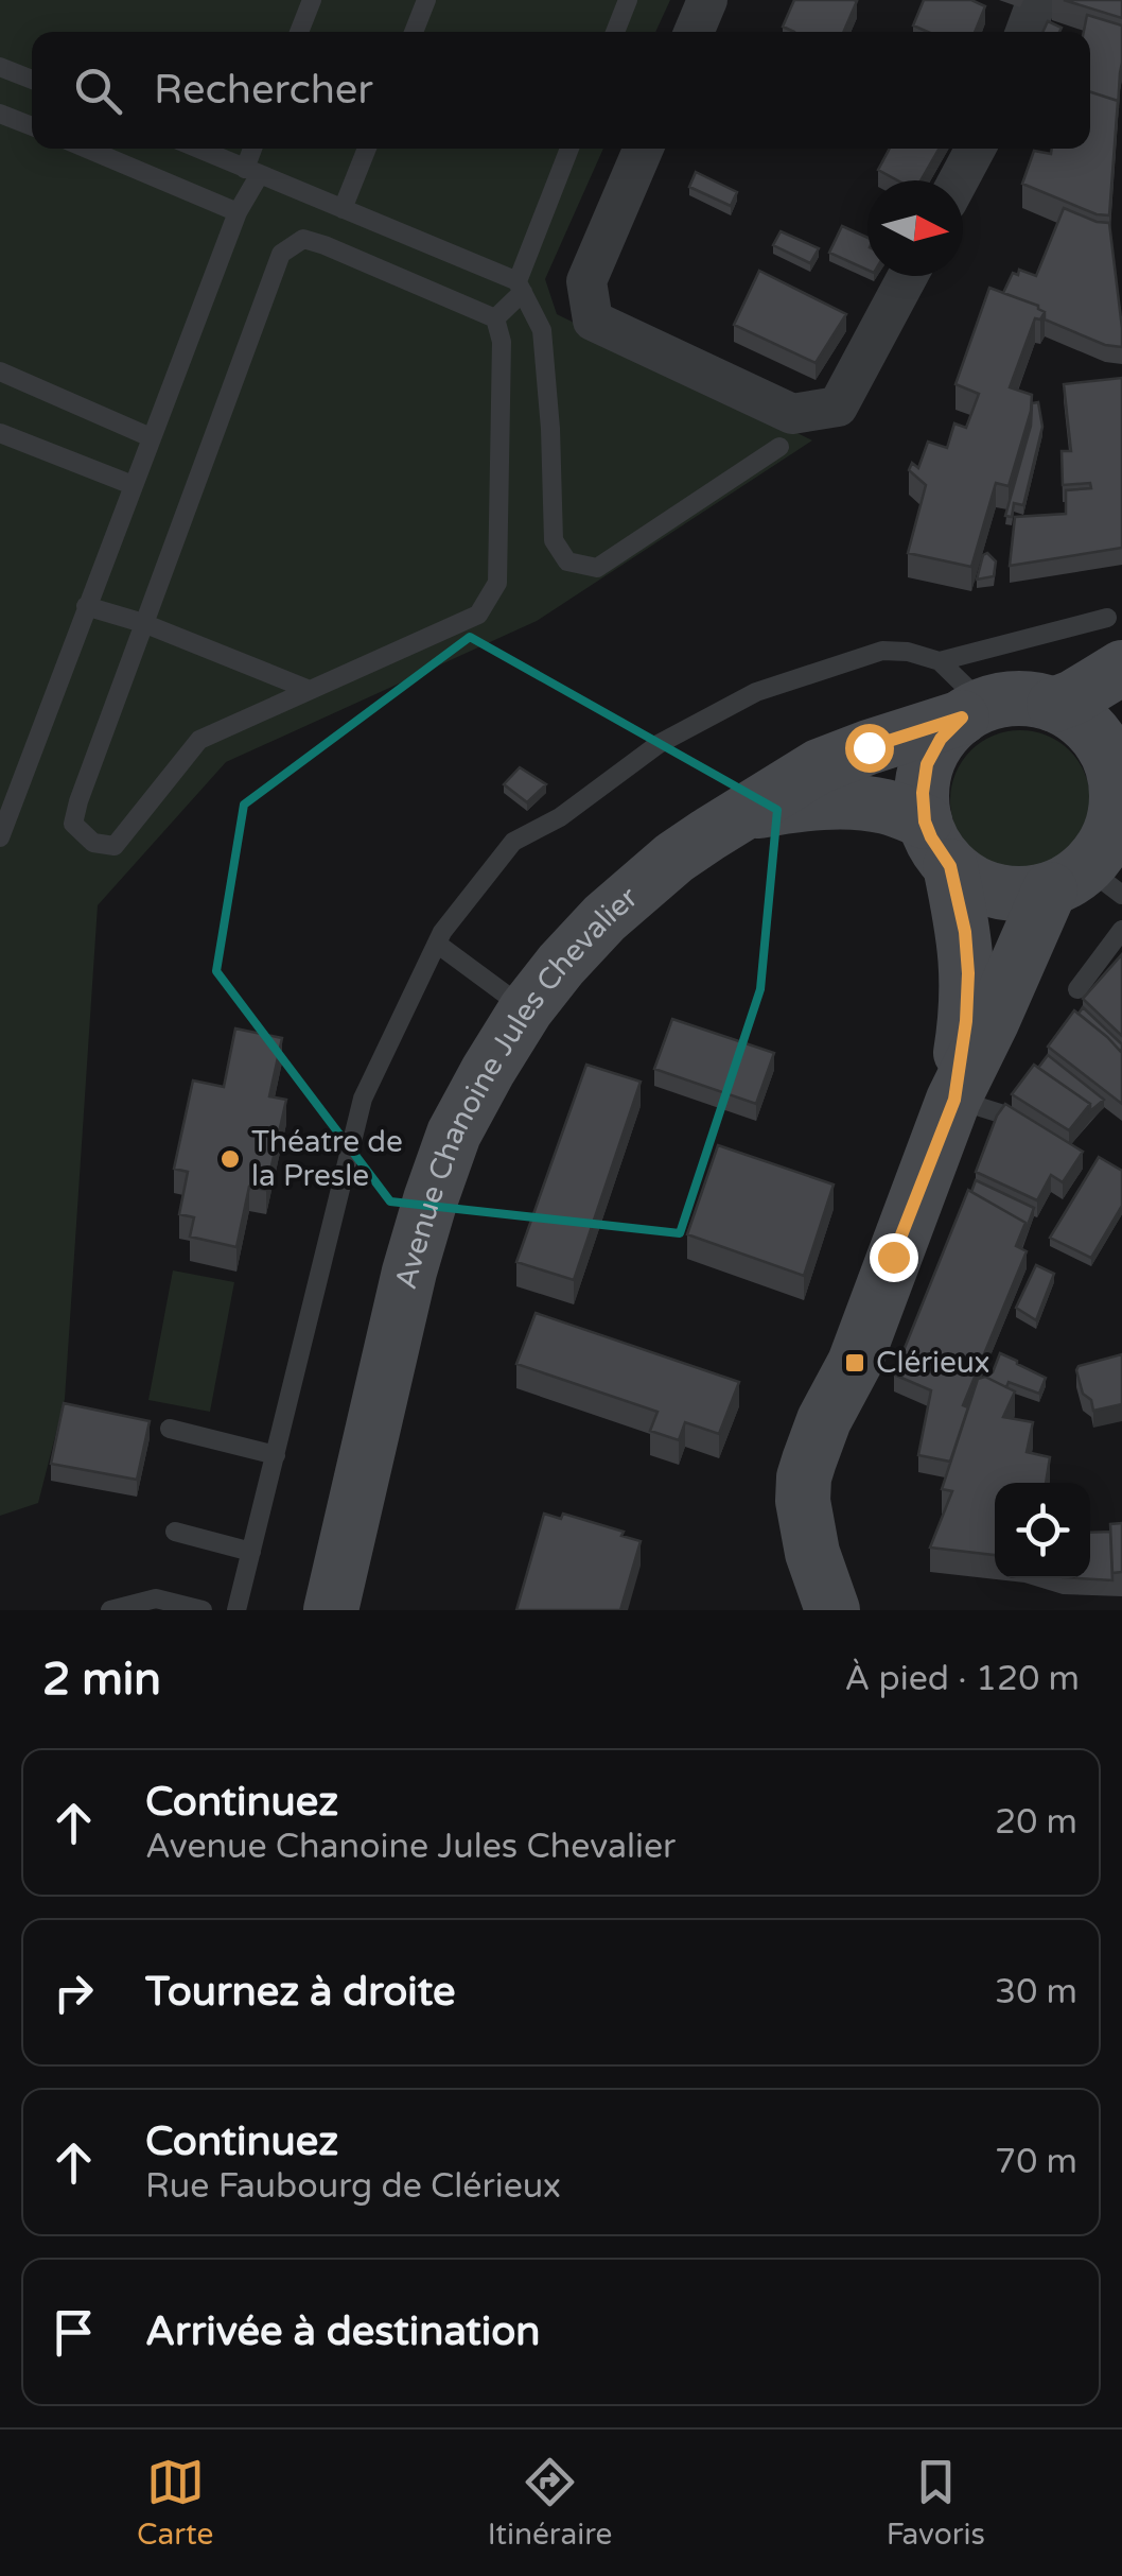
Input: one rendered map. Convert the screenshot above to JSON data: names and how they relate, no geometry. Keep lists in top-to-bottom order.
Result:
{
  "streets": {
    "main road": ["Avenue Chanoine Jules Chevalier"]
  },
  "places": {
    "other": ["Théatre de la Presle"],
    "transit": ["Clérieux"]
  },
  "north": "right",
  "page": {
    "search": "Rechercher",
    "heading": ["2 min", "À pied · 120 m"],
    "list": [
      ["Continuez", "Avenue Chanoine Jules Chevalier", "20 m"],
      ["Tournez à droite", "30 m"],
      ["Continuez", "Rue Faubourg de Clérieux", "70 m"],
      "Arrivée à destination"
    ],
    "nav": ["Carte", "Itinéraire", "Favoris"]
  }
}
